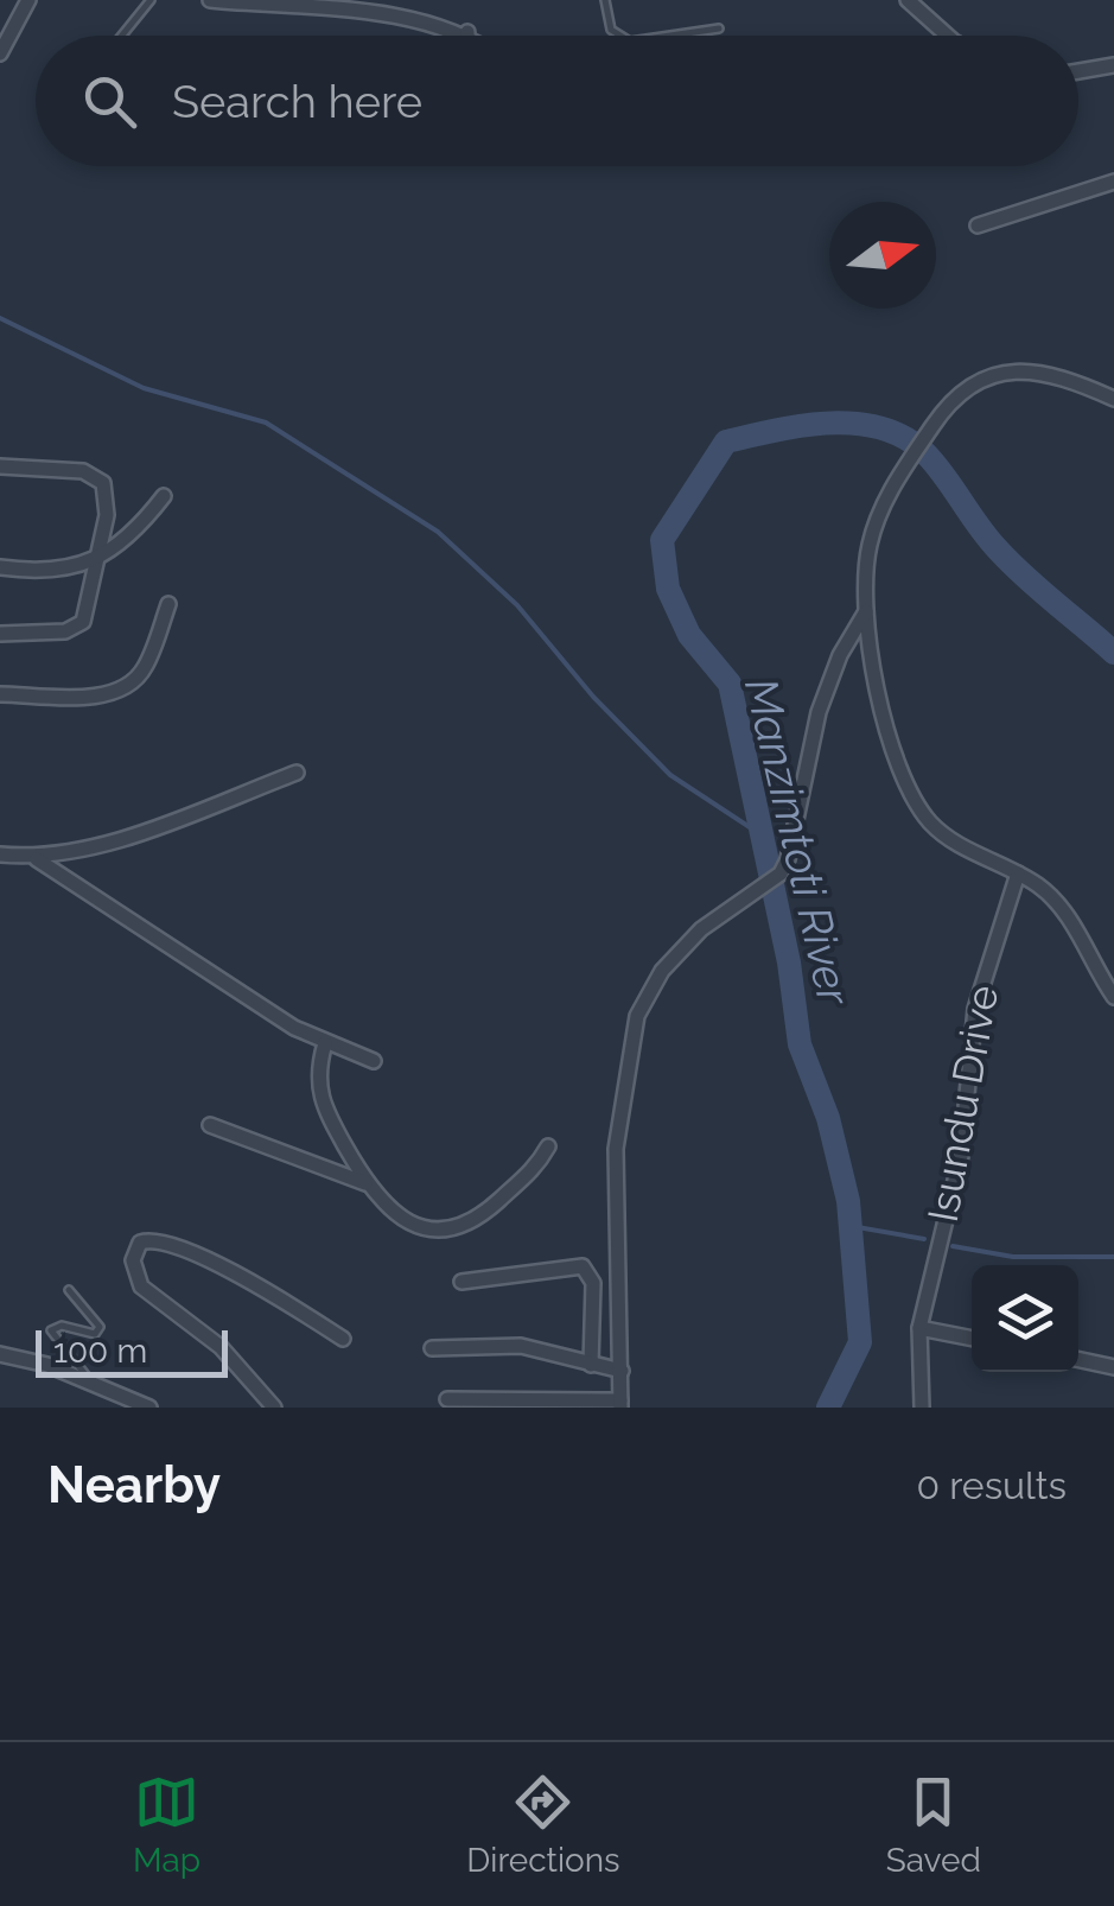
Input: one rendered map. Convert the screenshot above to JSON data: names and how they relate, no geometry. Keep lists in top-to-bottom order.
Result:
{
  "streets": {
    "street": ["Isundu Drive"]
  },
  "water": ["Manzimtoti River"],
  "scale_bar": "100 m",
  "north": "right",
  "page": {
    "search": "Search here",
    "scale": "100 m",
    "heading": ["Nearby", "0 results"],
    "nav": ["Map", "Directions", "Saved"]
  }
}
